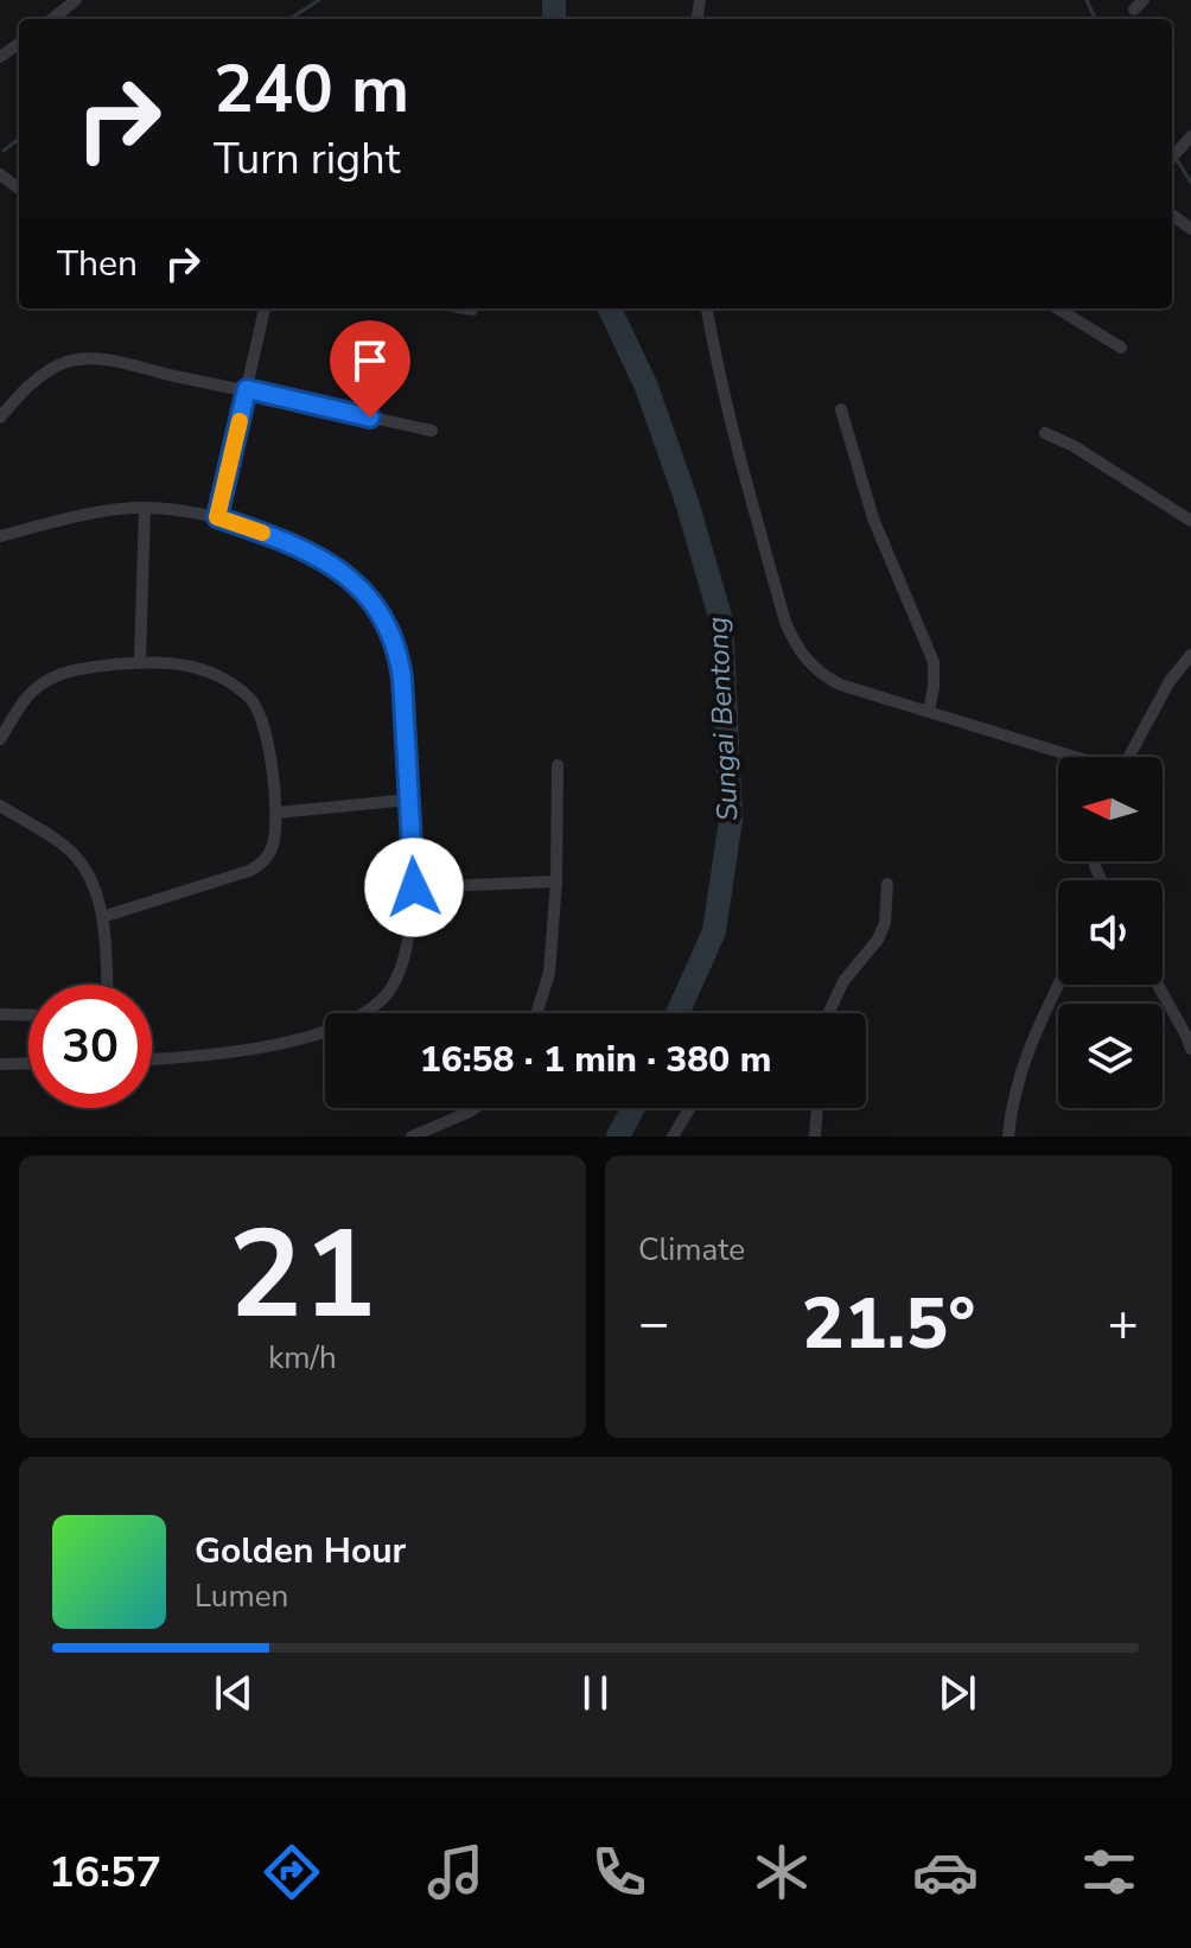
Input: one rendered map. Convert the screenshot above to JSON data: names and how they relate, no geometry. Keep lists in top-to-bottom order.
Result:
{
  "water": ["Sungai Bentong"],
  "north": "left",
  "page": {
    "turn": ["240 m", "Turn right"],
    "then": "Then",
    "limit": "30",
    "trip": "16:58 · 1 min · 380 m",
    "tile": [
      ["21", "km/h"],
      "Climate"
    ],
    "heat": ["−", "21.5°", "+"],
    "song": ["Golden Hour", "Lumen"],
    "tabs": "16:57"
  }
}
